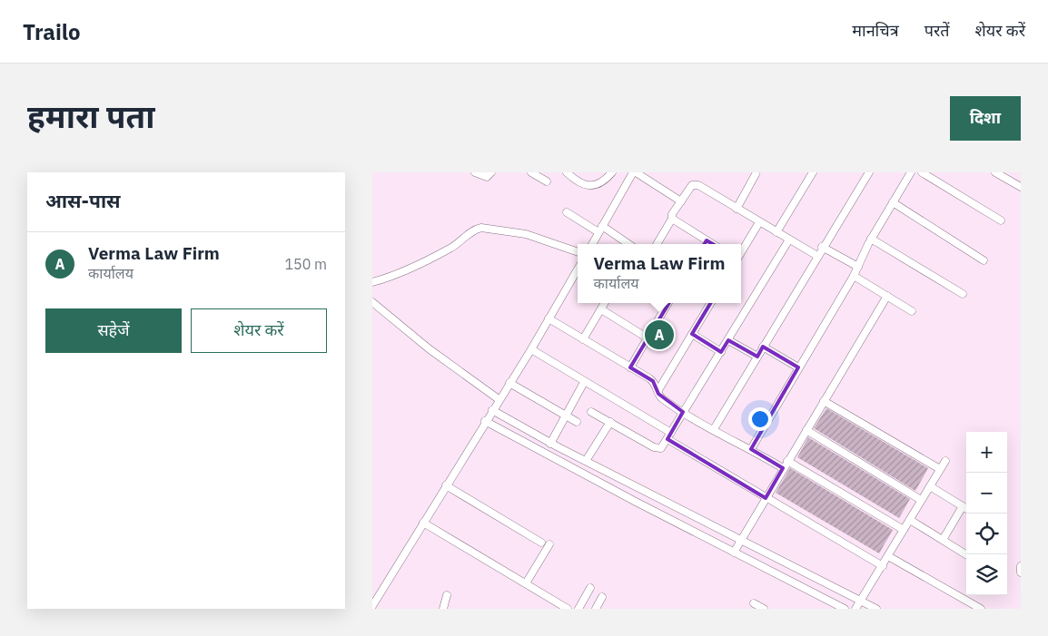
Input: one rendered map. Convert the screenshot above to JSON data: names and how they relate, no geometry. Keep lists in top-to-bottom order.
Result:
{
  "page": {
    "header": "Trailo",
    "nav": ["मानचित्र", "परतें", "शेयर करें"],
    "title": "हमारा पता",
    "buttons": [
      "दिशा",
      ["सहेजें", "शेयर करें"]
    ],
    "heading": "आस-पास",
    "list": [
      {
        "mark": "A",
        "name": "Verma Law Firm",
        "note": "कार्यालय",
        "value": "150 m"
      }
    ],
    "popup": ["Verma Law Firm", "कार्यालय"],
    "pins": "A",
    "map_buttons": ["+", "−"]
  }
}
